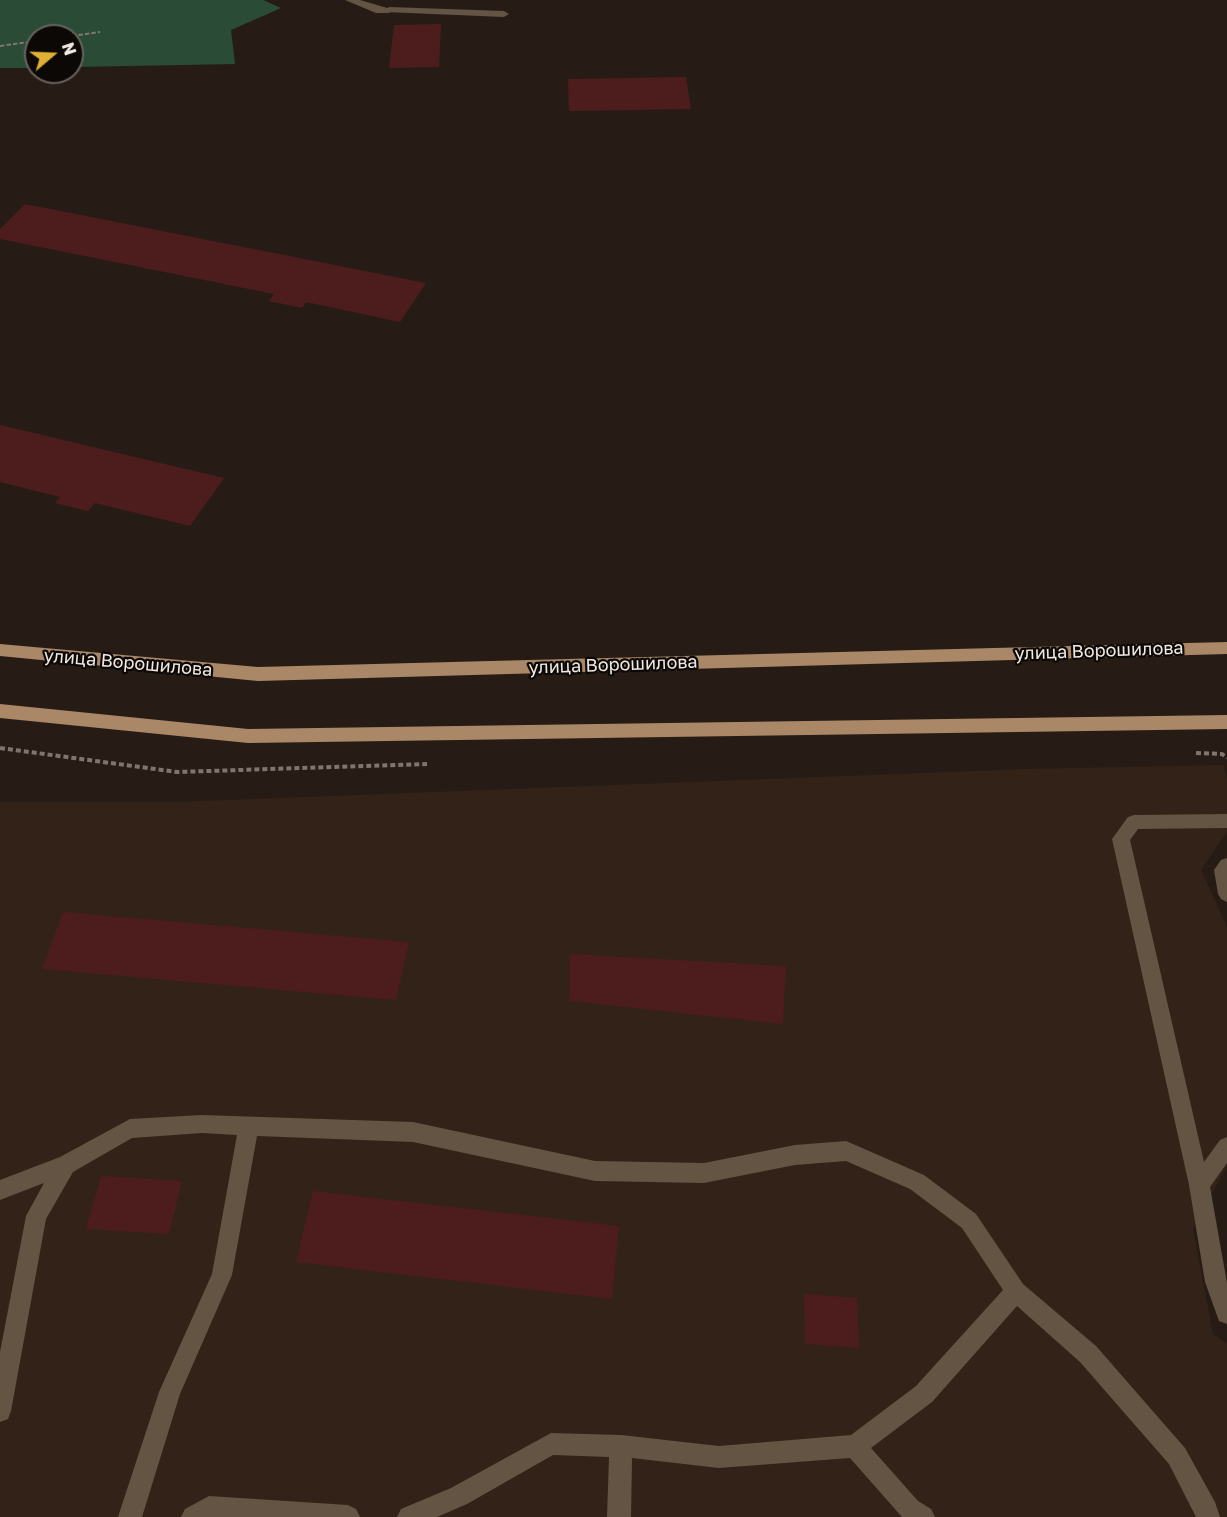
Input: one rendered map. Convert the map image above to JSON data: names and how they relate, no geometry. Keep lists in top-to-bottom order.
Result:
{
  "streets": {
    "main road": ["улица Ворошилова"]
  },
  "north": "right"
}
